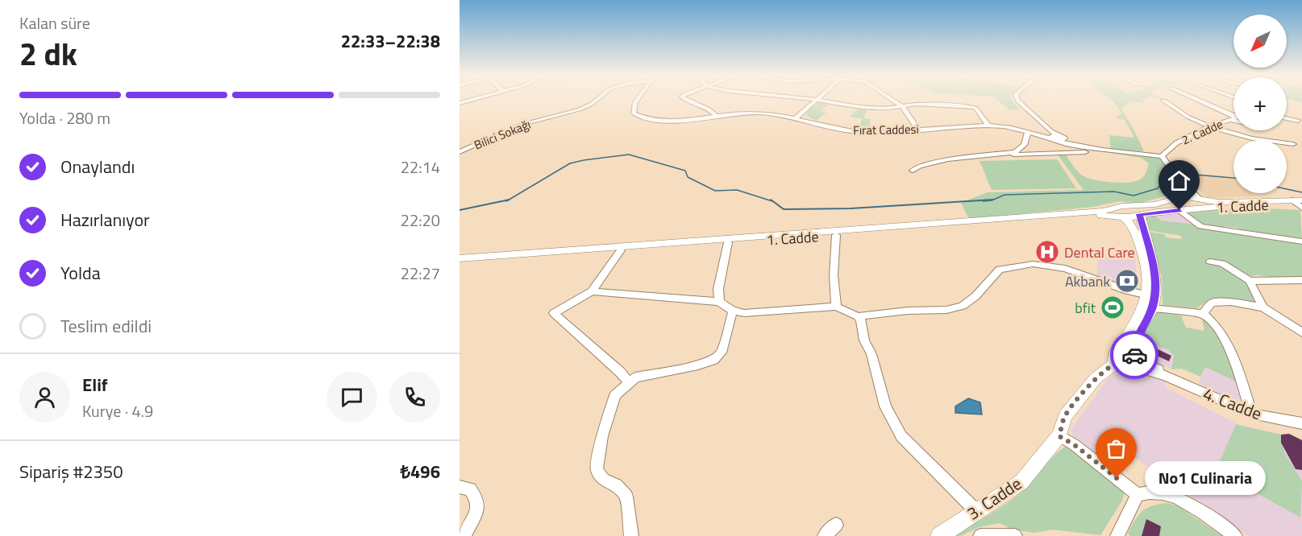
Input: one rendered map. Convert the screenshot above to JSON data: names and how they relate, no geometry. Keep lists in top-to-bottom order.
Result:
{
  "streets": {
    "main road": ["1. Cadde", "3. Cadde"],
    "street": [
      "Fırat Caddesi",
      "2. Cadde",
      "Bilici Sokağı",
      "4. Cadde"
    ]
  },
  "crossings": [
    ["Fırat Caddesi", "2. Cadde"],
    ["1. Cadde", "3. Cadde"],
    ["4. Cadde", "3. Cadde"]
  ],
  "places": {
    "hospital": ["Dental Care"],
    "bank": ["Akbank"],
    "sports": ["bfit"],
    "other": ["No1 Culinaria"]
  },
  "north": "bottom left",
  "page": {
    "heading": ["2 dk", "Kalan süre", "22:33–22:38"],
    "panel": [
      "Elif",
      "Kurye · 4.9",
      "Sipariş #2350",
      "₺496"
    ],
    "map_buttons": ["+", "−"],
    "bar": "Yolda · 280 m",
    "list": [
      ["Onaylandı", "22:14"],
      ["Hazırlanıyor", "22:20"],
      ["Yolda", "22:27"],
      "Teslim edildi"
    ],
    "bubble": "No1 Culinaria"
  }
}
